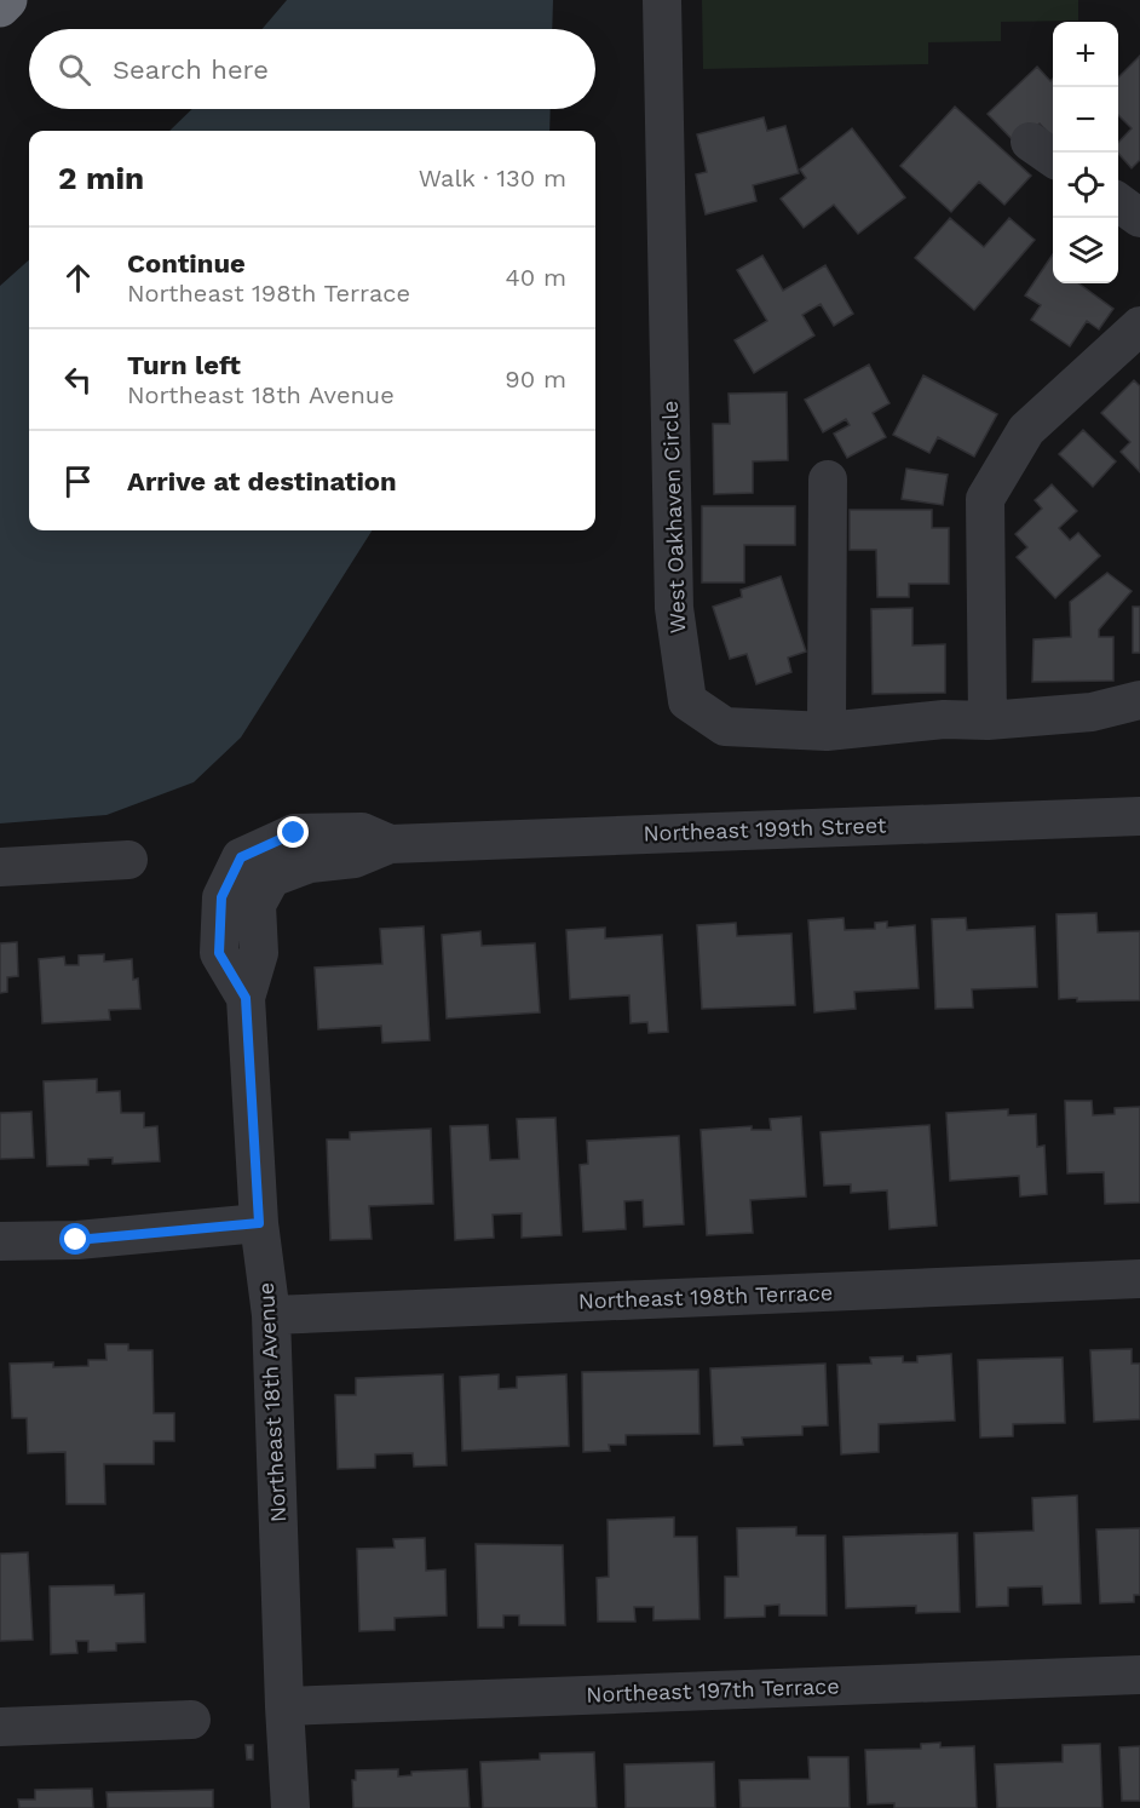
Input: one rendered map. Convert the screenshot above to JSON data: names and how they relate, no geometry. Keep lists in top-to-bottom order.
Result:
{
  "streets": {
    "street": [
      "West Oakhaven Circle",
      "Northeast 199th Street",
      "Northeast 198th Terrace",
      "Northeast 18th Avenue",
      "Northeast 197th Terrace"
    ]
  },
  "crossings": [
    ["Northeast 199th Street", "Northeast 18th Avenue"],
    ["Northeast 198th Terrace", "Northeast 18th Avenue"],
    ["Northeast 18th Avenue", "Northeast 197th Terrace"]
  ],
  "page": {
    "map_buttons": ["+", "−"],
    "search": "Search here",
    "heading": ["2 min", "Walk · 130 m"],
    "list": [
      ["Continue", "Northeast 198th Terrace", "40 m"],
      ["Turn left", "Northeast 18th Avenue", "90 m"],
      "Arrive at destination"
    ]
  }
}
